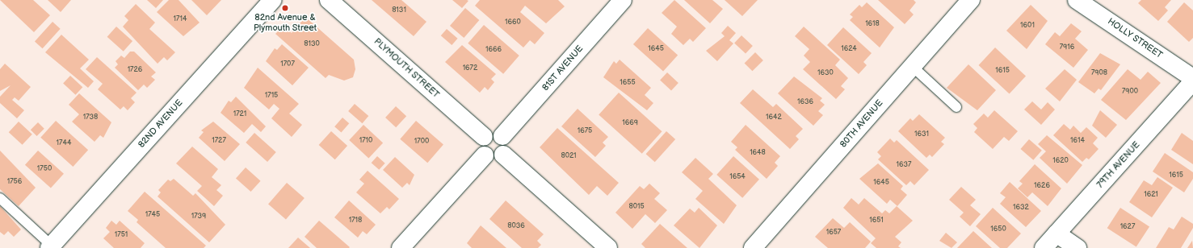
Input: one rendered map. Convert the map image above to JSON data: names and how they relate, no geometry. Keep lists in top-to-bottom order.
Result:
{
  "streets": {
    "street": [
      "HOLLY STREET",
      "PLYMOUTH STREET",
      "81ST AVENUE",
      "82ND AVENUE",
      "80TH AVENUE",
      "79TH AVENUE"
    ]
  },
  "crossings": [
    ["PLYMOUTH STREET", "81ST AVENUE"]
  ],
  "places": ["82nd Avenue & Plymouth Street"],
  "house_numbers": [
    "8131",
    "1714",
    "1660",
    "1618",
    "1601",
    "8130",
    "7916",
    "1645",
    "1624",
    "1666",
    "1707",
    "1672",
    "1726",
    "1615",
    "1630",
    "7908",
    "1655",
    "7900",
    "1715",
    "1636",
    "1721",
    "1738",
    "1642",
    "1669",
    "1675",
    "1631",
    "1727",
    "1710",
    "1614",
    "1700",
    "1744",
    "1648",
    "8021",
    "1620",
    "1637",
    "1750",
    "1615",
    "1654",
    "1756",
    "1645",
    "1626",
    "1621",
    "8015",
    "1632",
    "1745",
    "1739",
    "1718",
    "1651",
    "8036",
    "1627",
    "1650",
    "1657",
    "1751"
  ]
}
